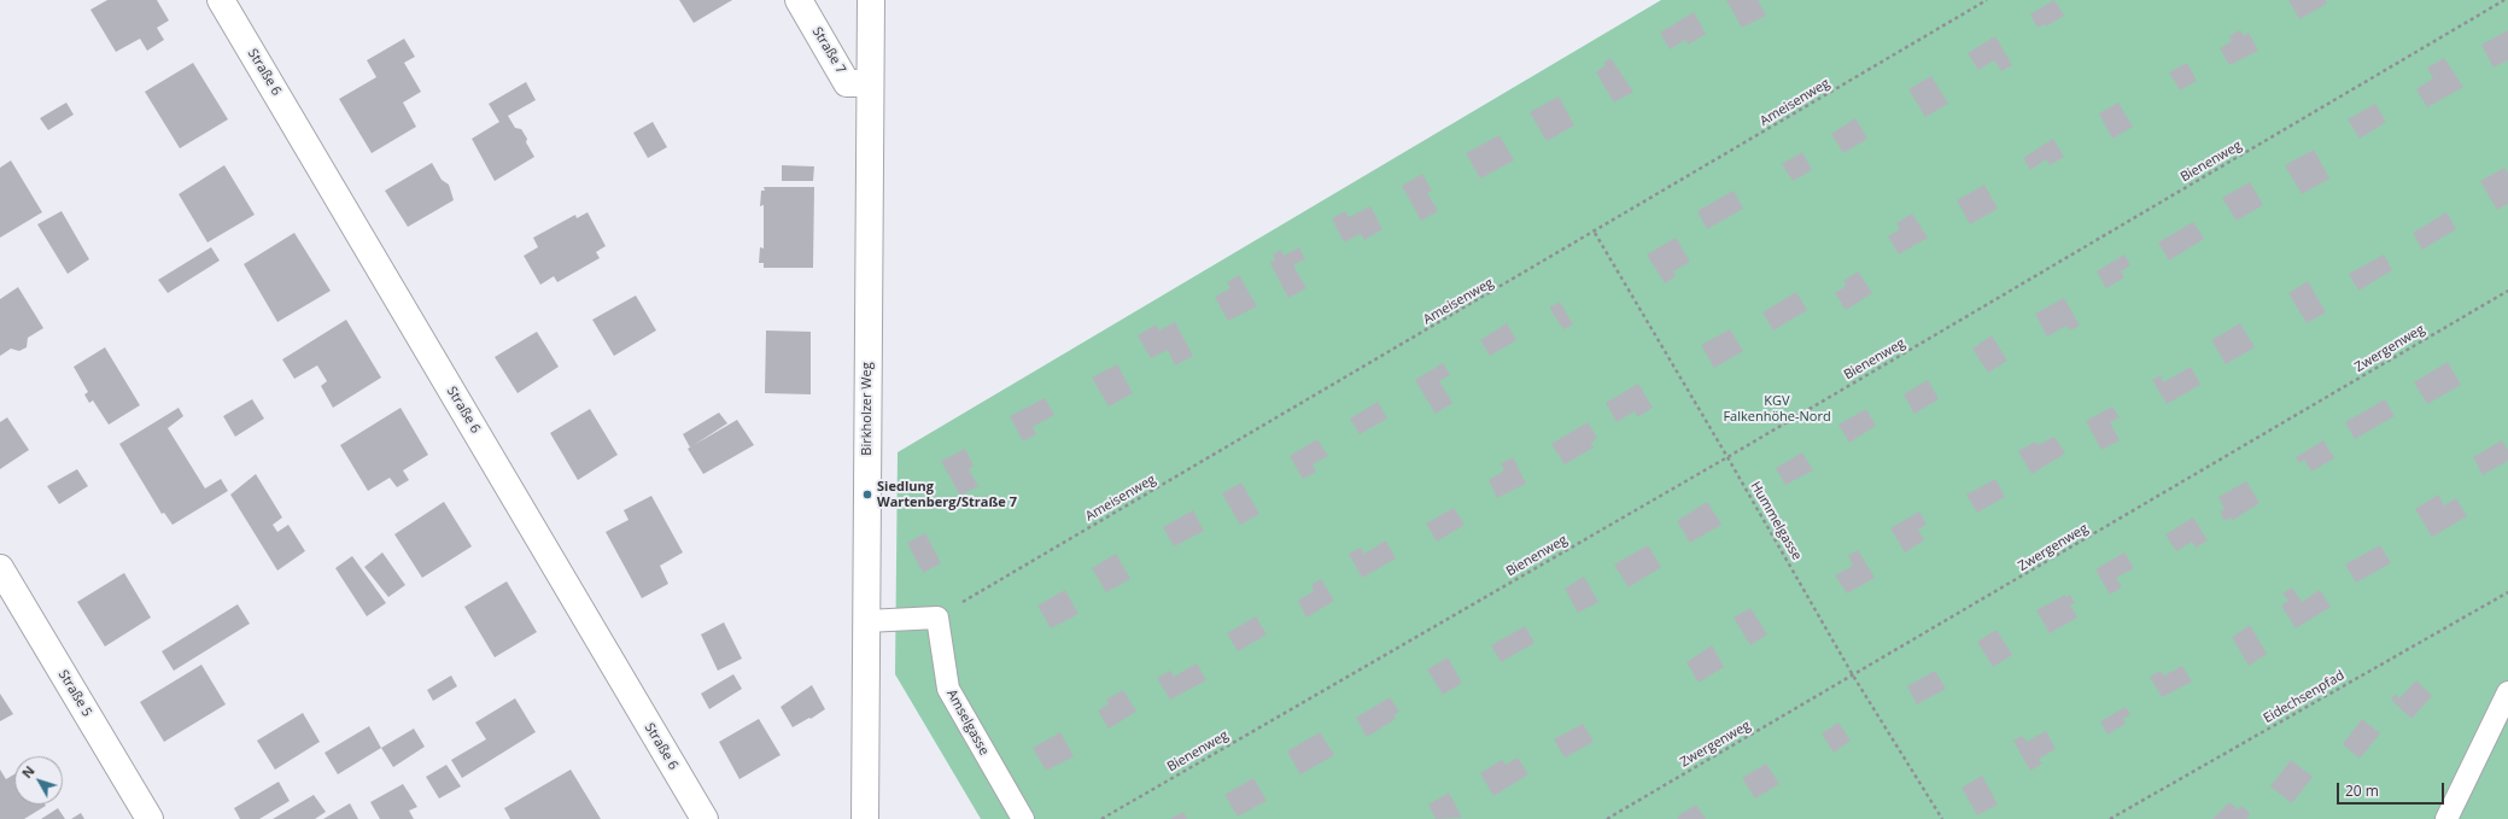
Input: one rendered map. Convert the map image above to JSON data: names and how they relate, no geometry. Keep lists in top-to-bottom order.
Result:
{
  "streets": {
    "street": [
      "Straße 7",
      "Straße 6",
      "Birkholzer Weg",
      "Straße 5"
    ],
    "lane": ["Amselgasse"],
    "path": [
      "Ameisenweg",
      "Bienenweg",
      "Zwergenweg",
      "Hummelgasse",
      "Eidechsenpfad"
    ]
  },
  "crossings": [
    ["Straße 7", "Birkholzer Weg"],
    ["Ameisenweg", "Hummelgasse"],
    ["Ameisenweg", "Amselgasse"],
    ["Bienenweg", "Hummelgasse"],
    ["Zwergenweg", "Hummelgasse"]
  ],
  "parks": ["KGV Falkenhöhe-Nord"],
  "places": ["Siedlung Wartenberg/Straße 7"],
  "scale_bar": "20 m",
  "north": "top left"
}
